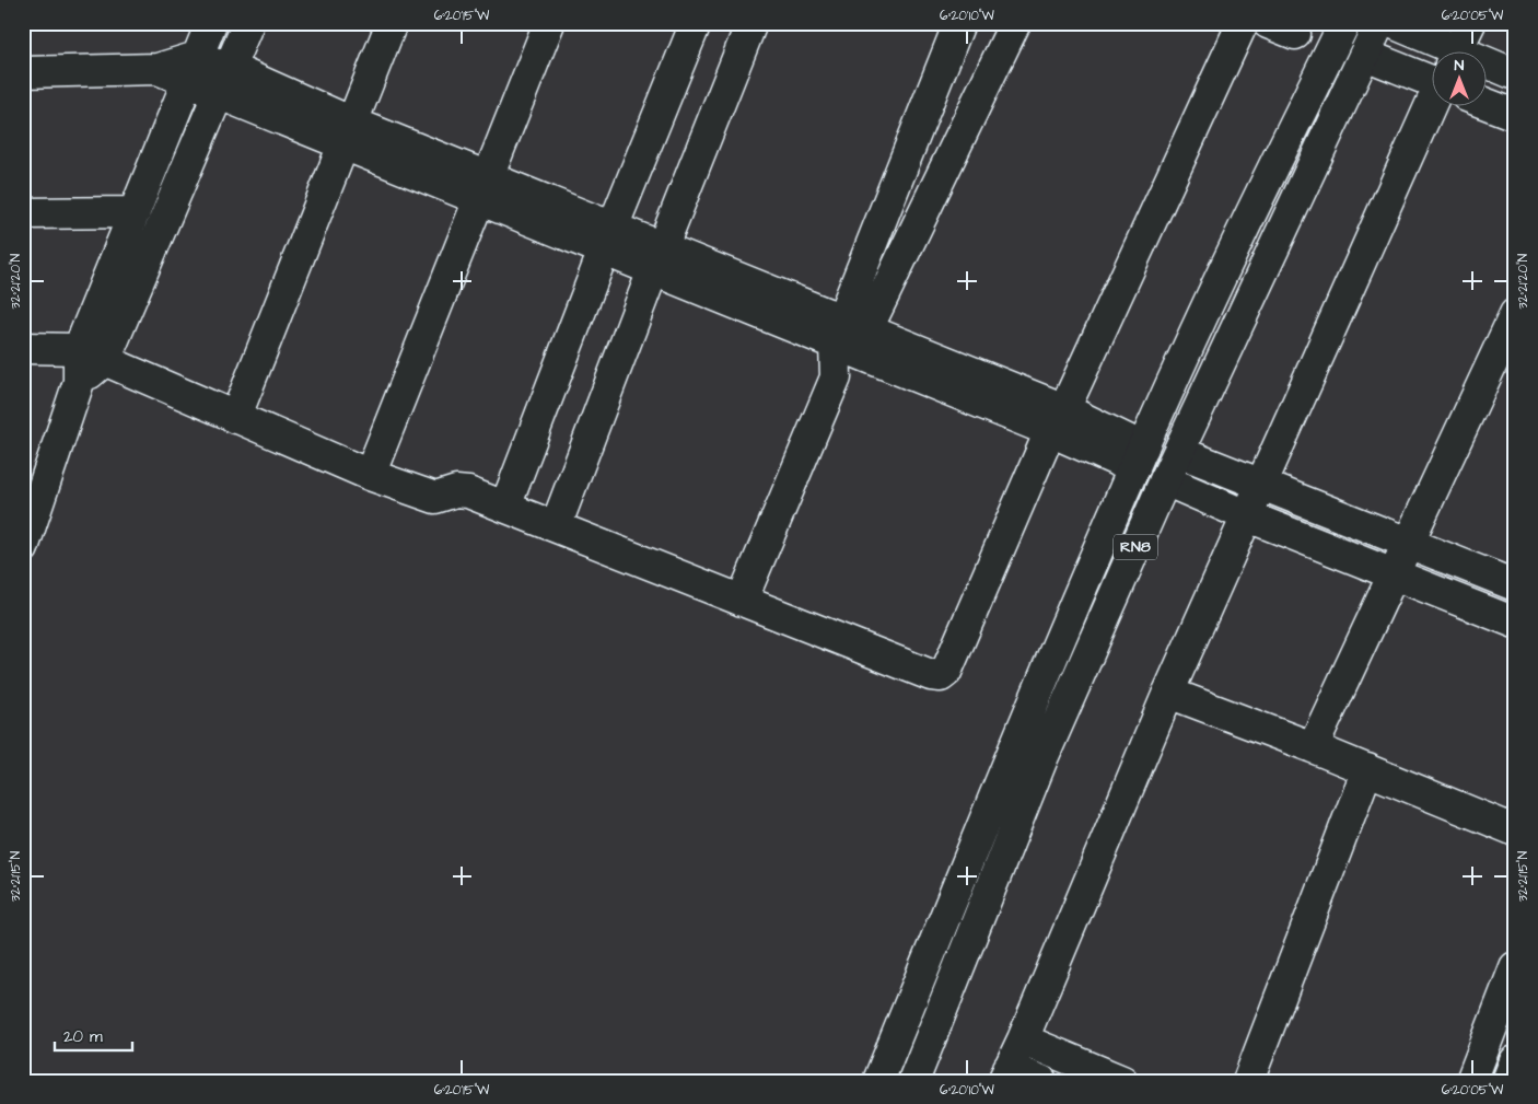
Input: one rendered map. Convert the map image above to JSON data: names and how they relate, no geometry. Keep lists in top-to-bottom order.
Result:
{
  "streets": {
    "street": ["RN8"]
  },
  "scale_bar": "20 m",
  "north": "top",
  "coordinates": [
    "6°20'15\"W",
    "6°20'10\"W",
    "6°20'05\"W",
    "32°21'20\"N",
    "32°21'15\"N"
  ]
}
